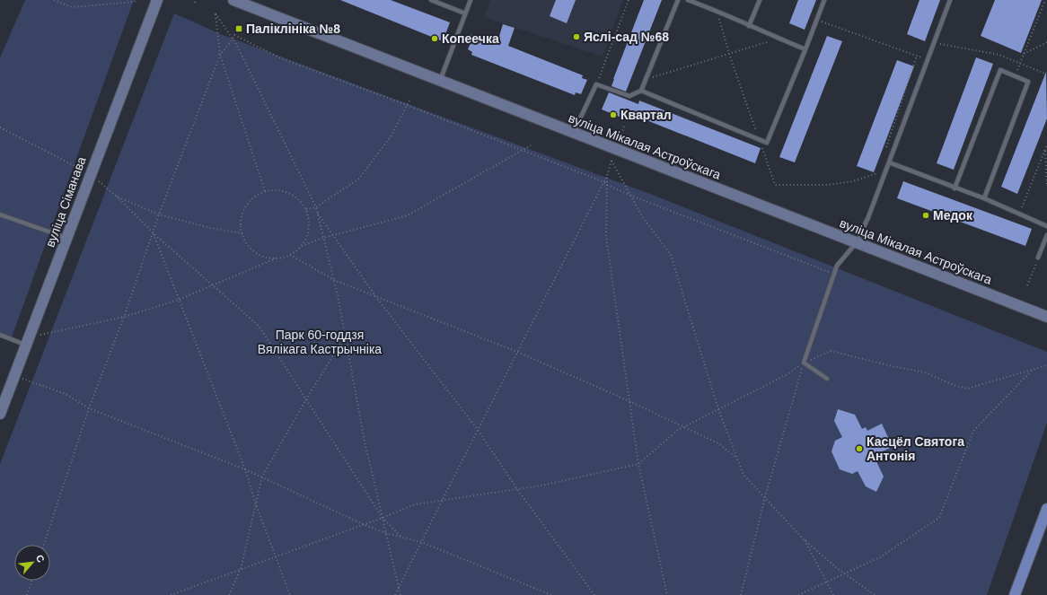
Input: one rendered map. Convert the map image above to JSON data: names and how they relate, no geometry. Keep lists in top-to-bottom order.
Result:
{
  "streets": {
    "main road": ["вуліца Мікалая Астроўскага", "вуліца Сіманава"]
  },
  "parks": ["Парк 60-годдзя Вялікага Кастрычніка"],
  "places": {
    "transit": ["Паліклініка №8"],
    "other": [
      "Яслі-сад №68",
      "Копеечка",
      "Квартал",
      "Медок",
      "Касцёл Святога Антонія"
    ]
  },
  "north": "top right"
}
